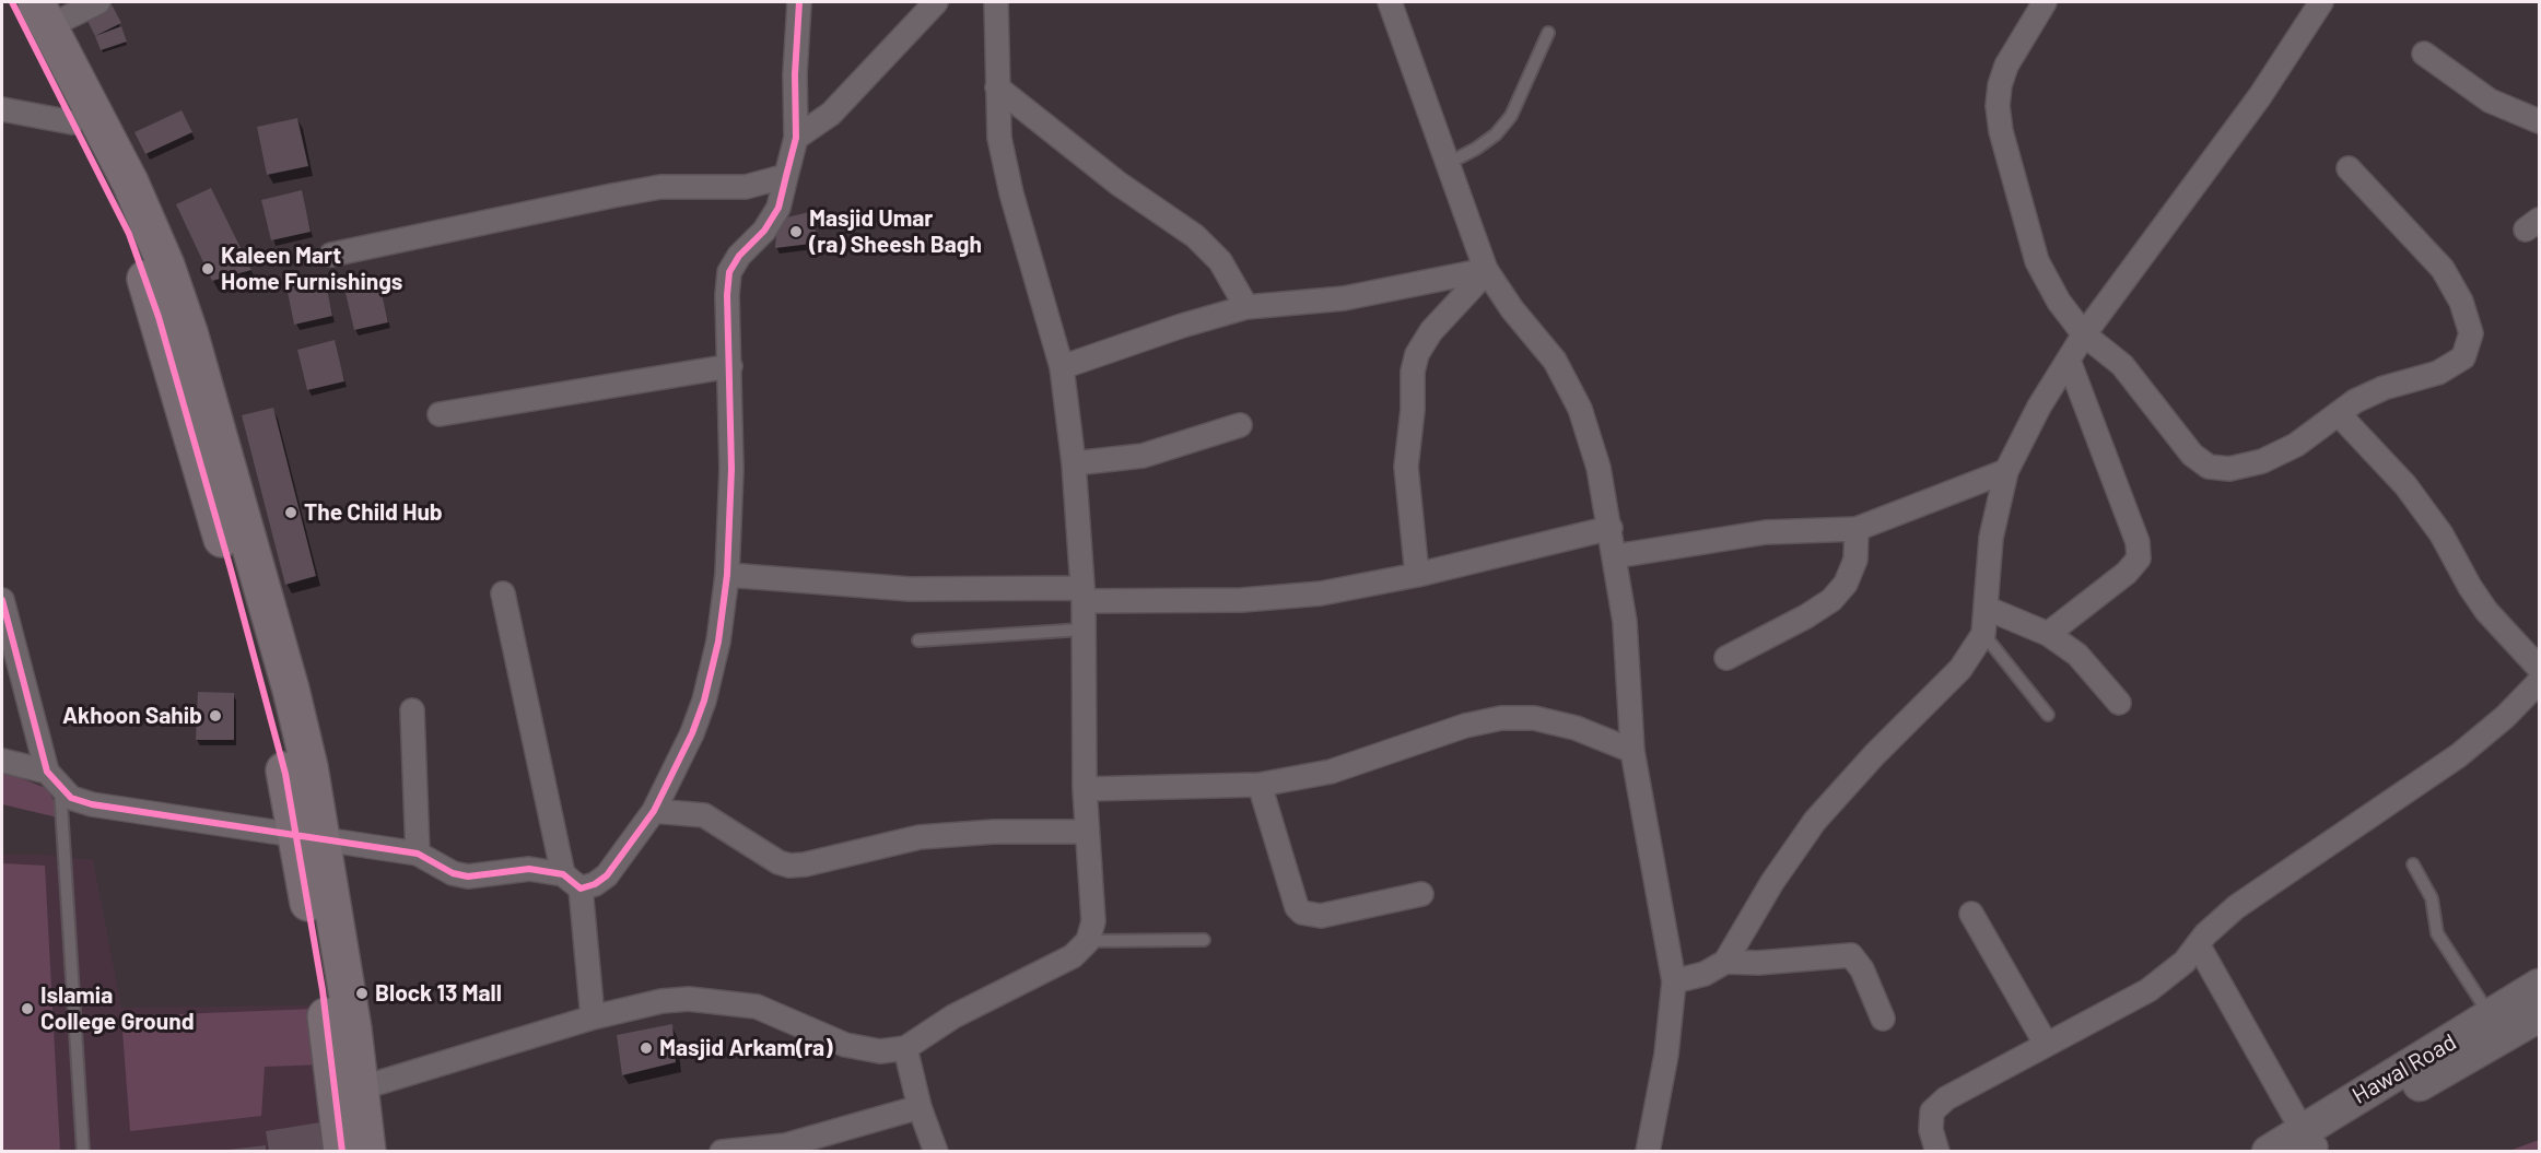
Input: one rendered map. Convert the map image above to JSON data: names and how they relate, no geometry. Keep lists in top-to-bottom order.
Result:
{
  "streets": {
    "main road": ["Hawal Road"]
  },
  "places": [
    "Masjid Umar (ra) Sheesh Bagh",
    "Kaleen Mart Home Furnishings",
    "The Child Hub",
    "Akhoon Sahib",
    "Block 13 Mall",
    "Islamia College Ground",
    "Masjid Arkam(ra)"
  ]
}
